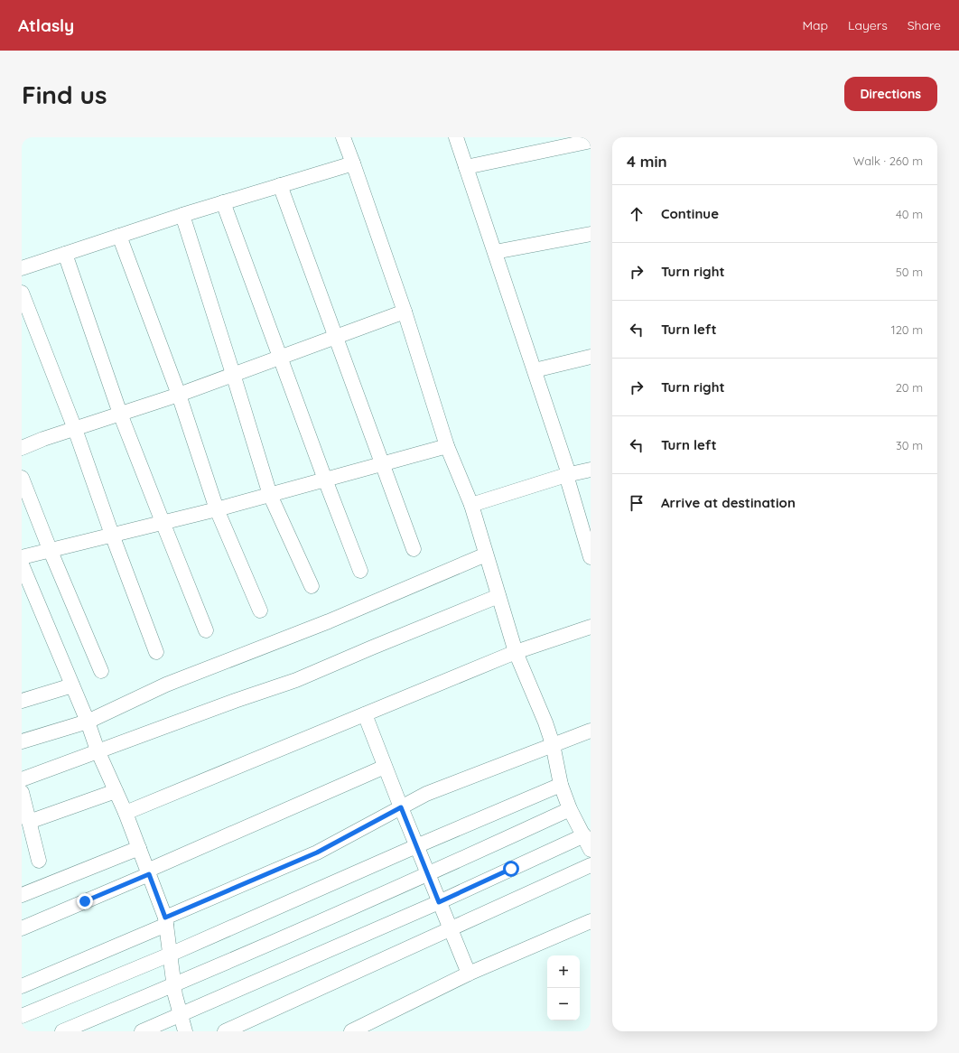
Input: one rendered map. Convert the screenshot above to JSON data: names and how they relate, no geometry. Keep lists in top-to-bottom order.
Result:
{
  "page": {
    "header": "Atlasly",
    "nav": ["Map", "Layers", "Share"],
    "buttons": "Directions",
    "title": "Find us",
    "heading": ["4 min", "Walk · 260 m"],
    "list": [
      ["Continue", "40 m"],
      ["Turn right", "50 m"],
      ["Turn left", "120 m"],
      ["Turn right", "20 m"],
      ["Turn left", "30 m"],
      "Arrive at destination"
    ],
    "map_buttons": ["+", "−"]
  }
}
